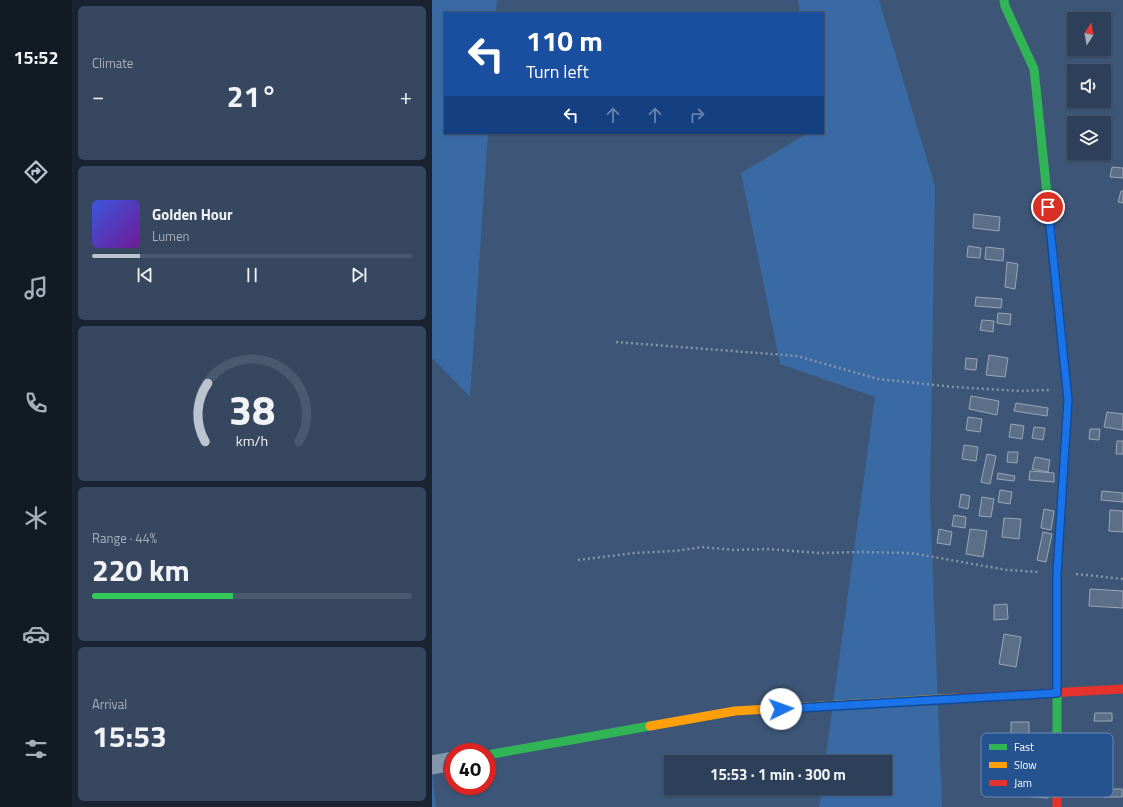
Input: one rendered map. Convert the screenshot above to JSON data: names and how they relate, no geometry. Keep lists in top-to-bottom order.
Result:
{
  "legend": ["Fast", "Slow", "Jam"],
  "north": "top",
  "page": {
    "tabs": "15:52",
    "tile": [
      "Climate",
      ["Range · 44%", "220 km"],
      ["Arrival", "15:53"]
    ],
    "turn": ["110 m", "Turn left"],
    "heat": ["−", "21°", "+"],
    "song": ["Golden Hour", "Lumen"],
    "limit": "40",
    "trip": "15:53 · 1 min · 300 m",
    "gauge": ["38", "km/h"]
  }
}
